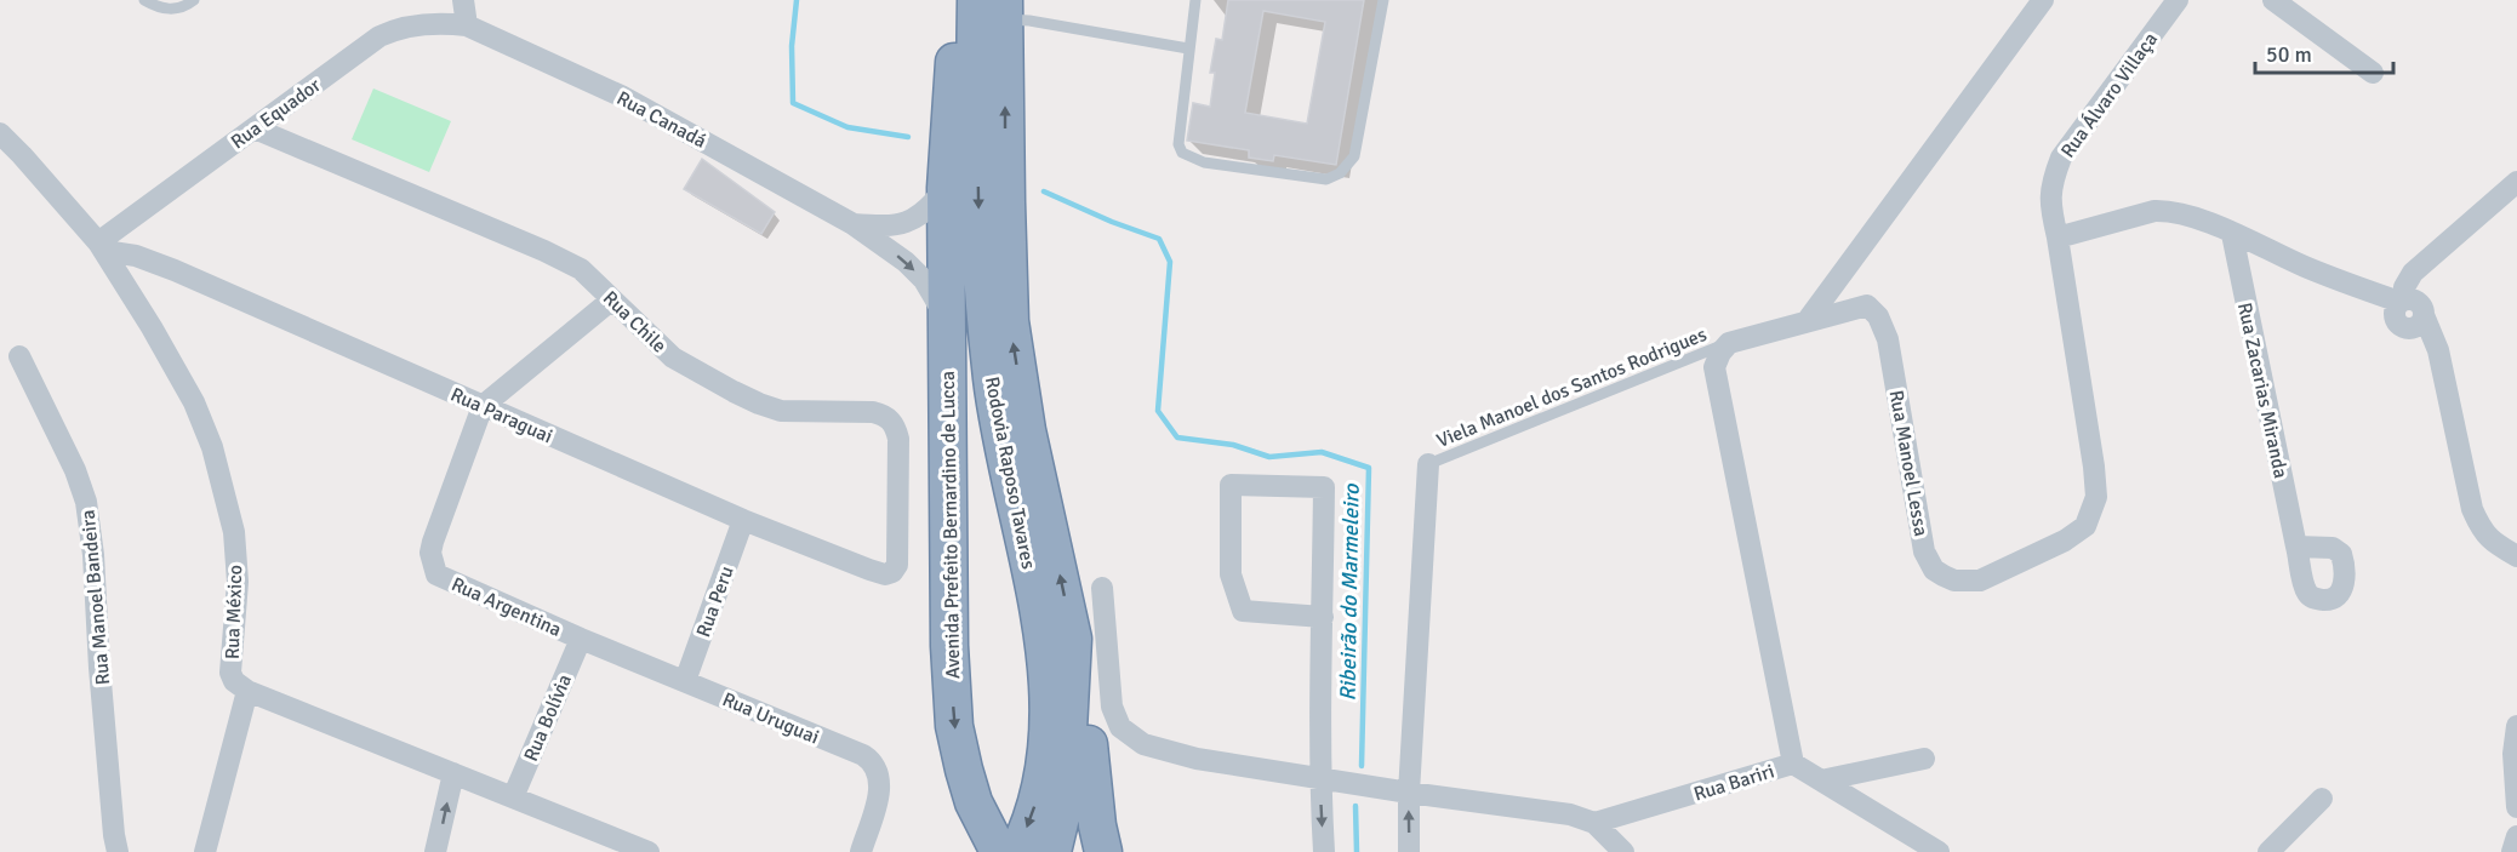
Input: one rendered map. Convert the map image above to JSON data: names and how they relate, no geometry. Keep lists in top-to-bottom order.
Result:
{
  "streets": {
    "highway": ["Rodovia Raposo Tavares", "Avenida Prefeito Bernardino de Lucca"],
    "street": [
      "Rua Álvaro Villaça",
      "Rua Equador",
      "Rua Canadá",
      "Rua Chile",
      "Rua Zacarias Miranda",
      "Rua Paraguai",
      "Rua Manoel Lessa",
      "Rua Manoel Bandeira",
      "Rua Peru",
      "Rua Argentina",
      "Rua México",
      "Rua Bolívia",
      "Rua Uruguai",
      "Rua Bariri"
    ],
    "lane": ["Viela Manoel dos Santos Rodrigues"]
  },
  "crossings": [
    ["Rua Álvaro Villaça", "Rua Manoel Lessa"],
    ["Rua Equador", "Rua Canadá"],
    ["Rua Equador", "Rua Chile"],
    ["Rua Equador", "Rua Paraguai"],
    ["Rua Equador", "Rua México"],
    ["Rua Canadá", "Avenida Prefeito Bernardino de Lucca"],
    ["Rua Chile", "Rua Paraguai"],
    ["Viela Manoel dos Santos Rodrigues", "Rua Manoel Lessa"],
    ["Rua Paraguai", "Rua Peru"],
    ["Rua Paraguai", "Rua Argentina"],
    ["Rua Paraguai", "Rua México"],
    ["Rua Peru", "Rua Uruguai"],
    ["Rua Argentina", "Rua Bolívia"],
    ["Rua Argentina", "Rua Uruguai"],
    ["Rua Bolívia", "Rua Uruguai"]
  ],
  "water": ["Ribeirão do Marmeleiro"],
  "scale_bar": "50 m"
}
